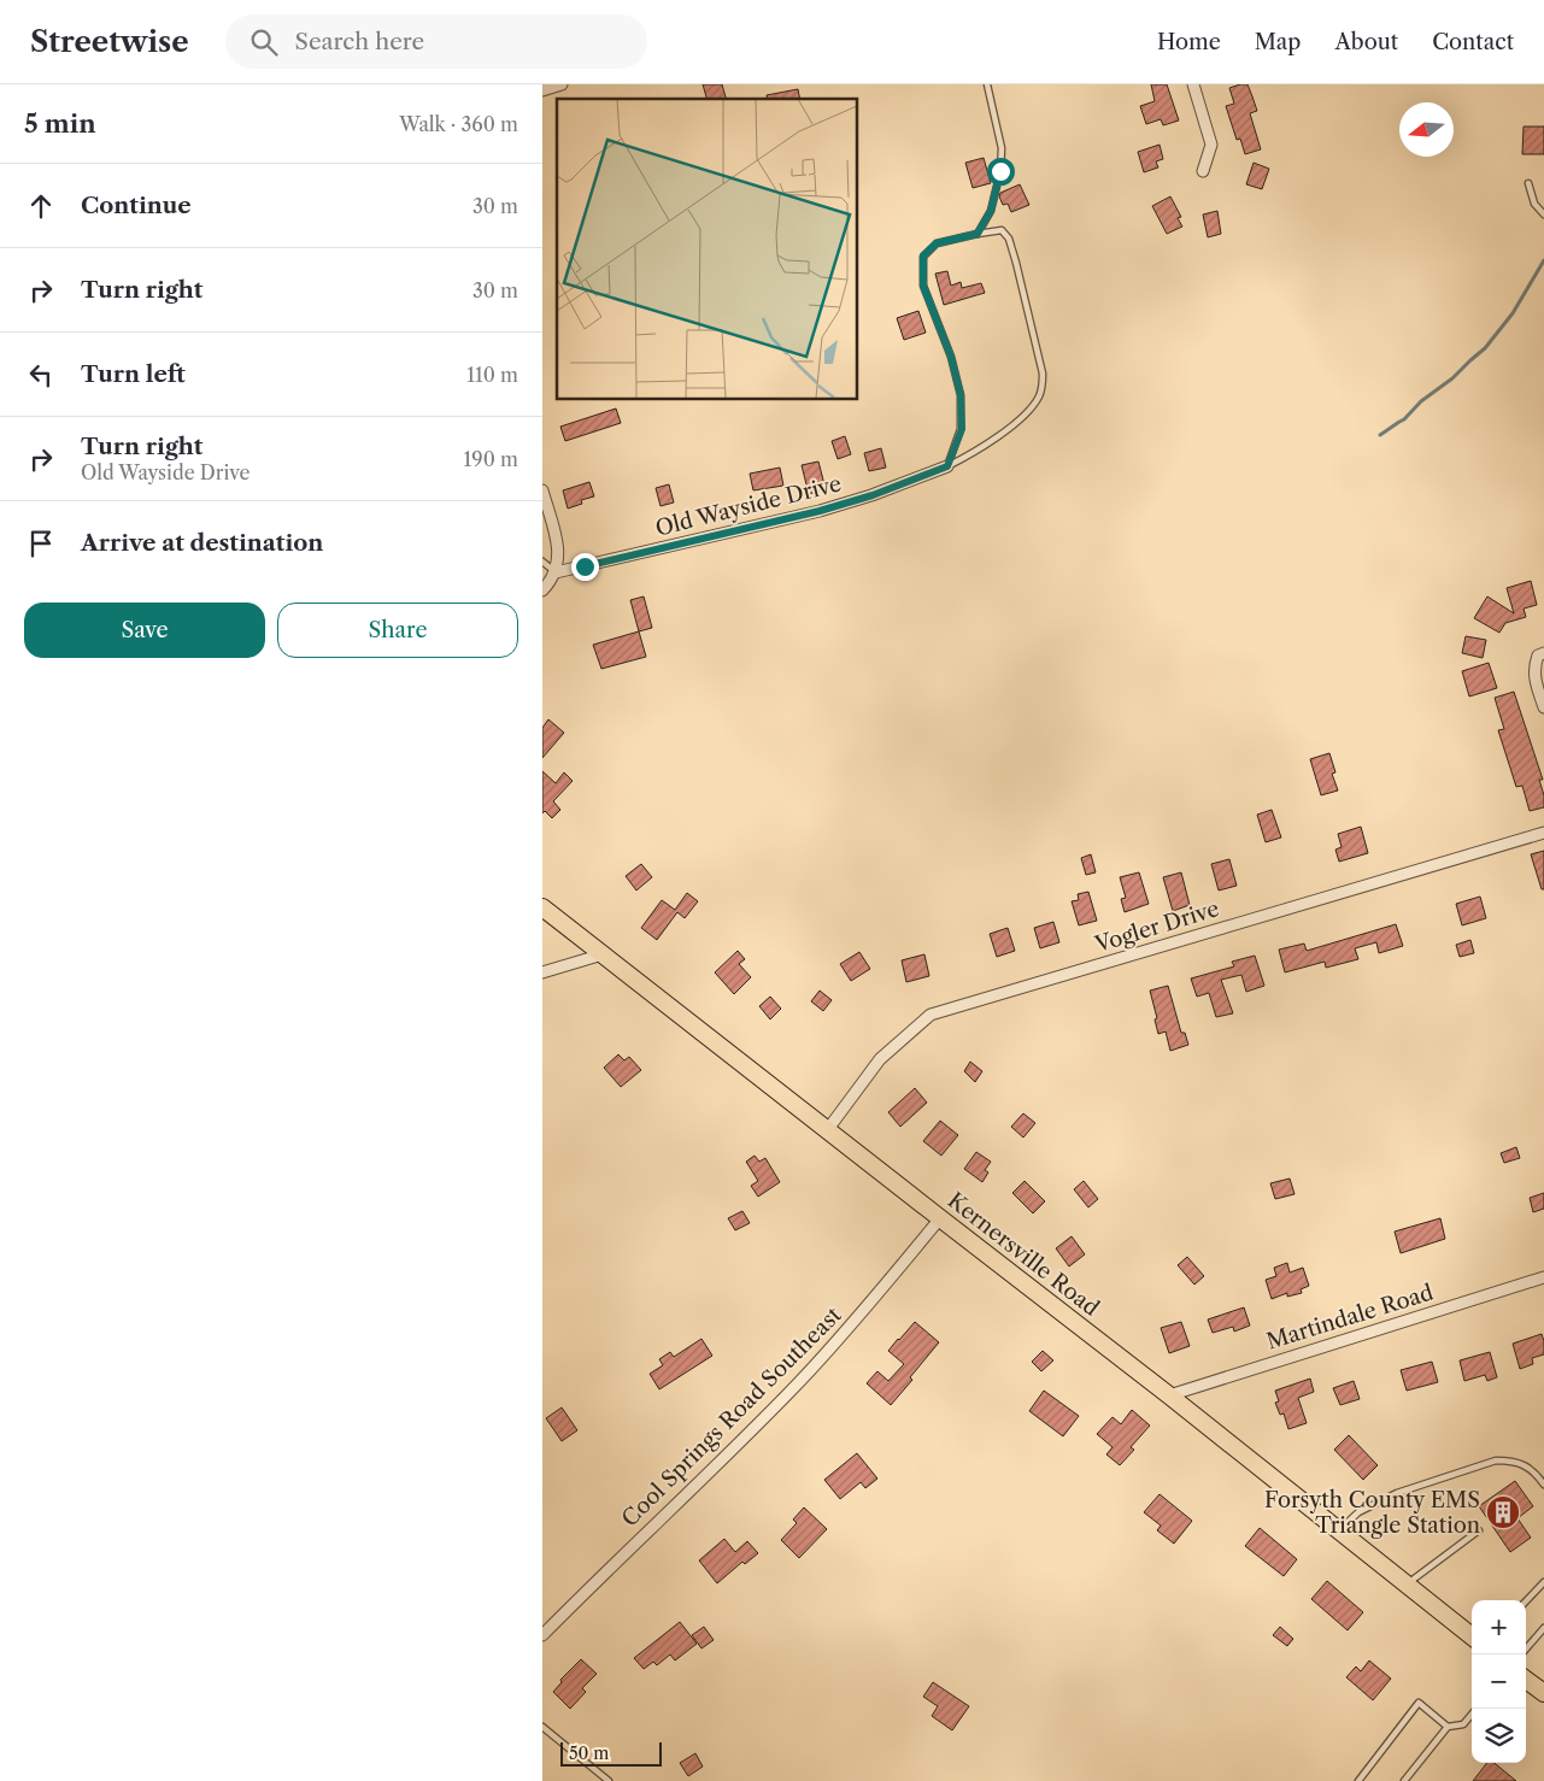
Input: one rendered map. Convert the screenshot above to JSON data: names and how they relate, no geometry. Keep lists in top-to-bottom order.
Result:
{
  "streets": {
    "main road": ["Kernersville Road"],
    "street": [
      "Old Wayside Drive",
      "Vogler Drive",
      "Martindale Road",
      "Cool Springs Road Southeast"
    ]
  },
  "crossings": [
    ["Vogler Drive", "Kernersville Road"],
    ["Kernersville Road", "Martindale Road"],
    ["Kernersville Road", "Cool Springs Road Southeast"]
  ],
  "places": {
    "building": ["Forsyth County EMS Triangle Station"]
  },
  "scale_bar": "50 m",
  "north": "left",
  "page": {
    "header": "Streetwise",
    "search": "Search here",
    "nav": [
      "Home",
      "Map",
      "About",
      "Contact"
    ],
    "heading": ["5 min", "Walk · 360 m"],
    "list": [
      ["Continue", "30 m"],
      ["Turn right", "30 m"],
      ["Turn left", "110 m"],
      ["Turn right", "Old Wayside Drive", "190 m"],
      "Arrive at destination"
    ],
    "buttons": ["Save", "Share"],
    "map_buttons": ["+", "−"],
    "scale": "50 m"
  }
}
